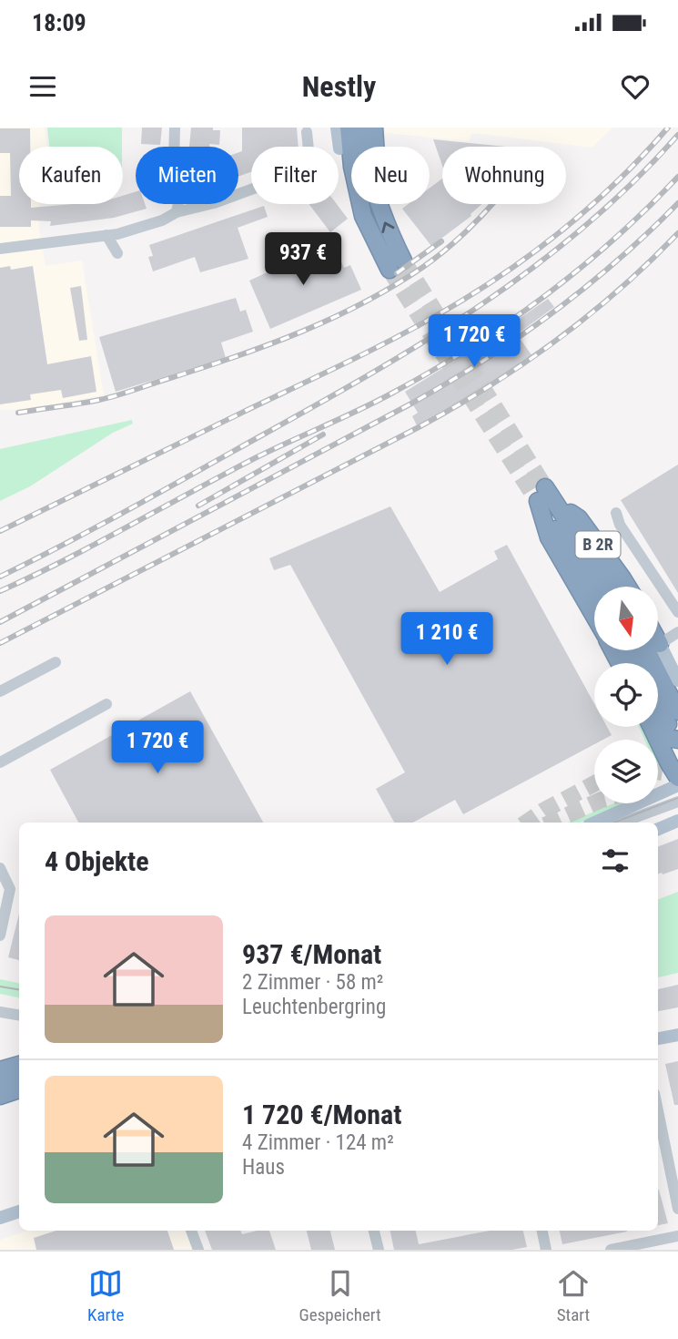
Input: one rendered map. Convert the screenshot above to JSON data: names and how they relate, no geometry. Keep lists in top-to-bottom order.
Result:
{
  "streets": {
    "highway": ["B 2R"]
  },
  "north": "bottom",
  "page": {
    "status": "18:09",
    "header": "Nestly",
    "chip": [
      "Kaufen",
      "Mieten",
      "Filter",
      "Neu",
      "Wohnung"
    ],
    "price": [
      "937 €",
      "1 720 €",
      "1 210 €",
      "1 720 €"
    ],
    "heading": "4 Objekte",
    "list": [
      {
        "name": "937 €/Monat",
        "note": "2 Zimmer · 58 m² · Leuchtenbergring"
      },
      {
        "name": "1 720 €/Monat",
        "note": "4 Zimmer · 124 m² · Haus"
      }
    ],
    "tabs": ["Karte", "Gespeichert", "Start"]
  }
}
